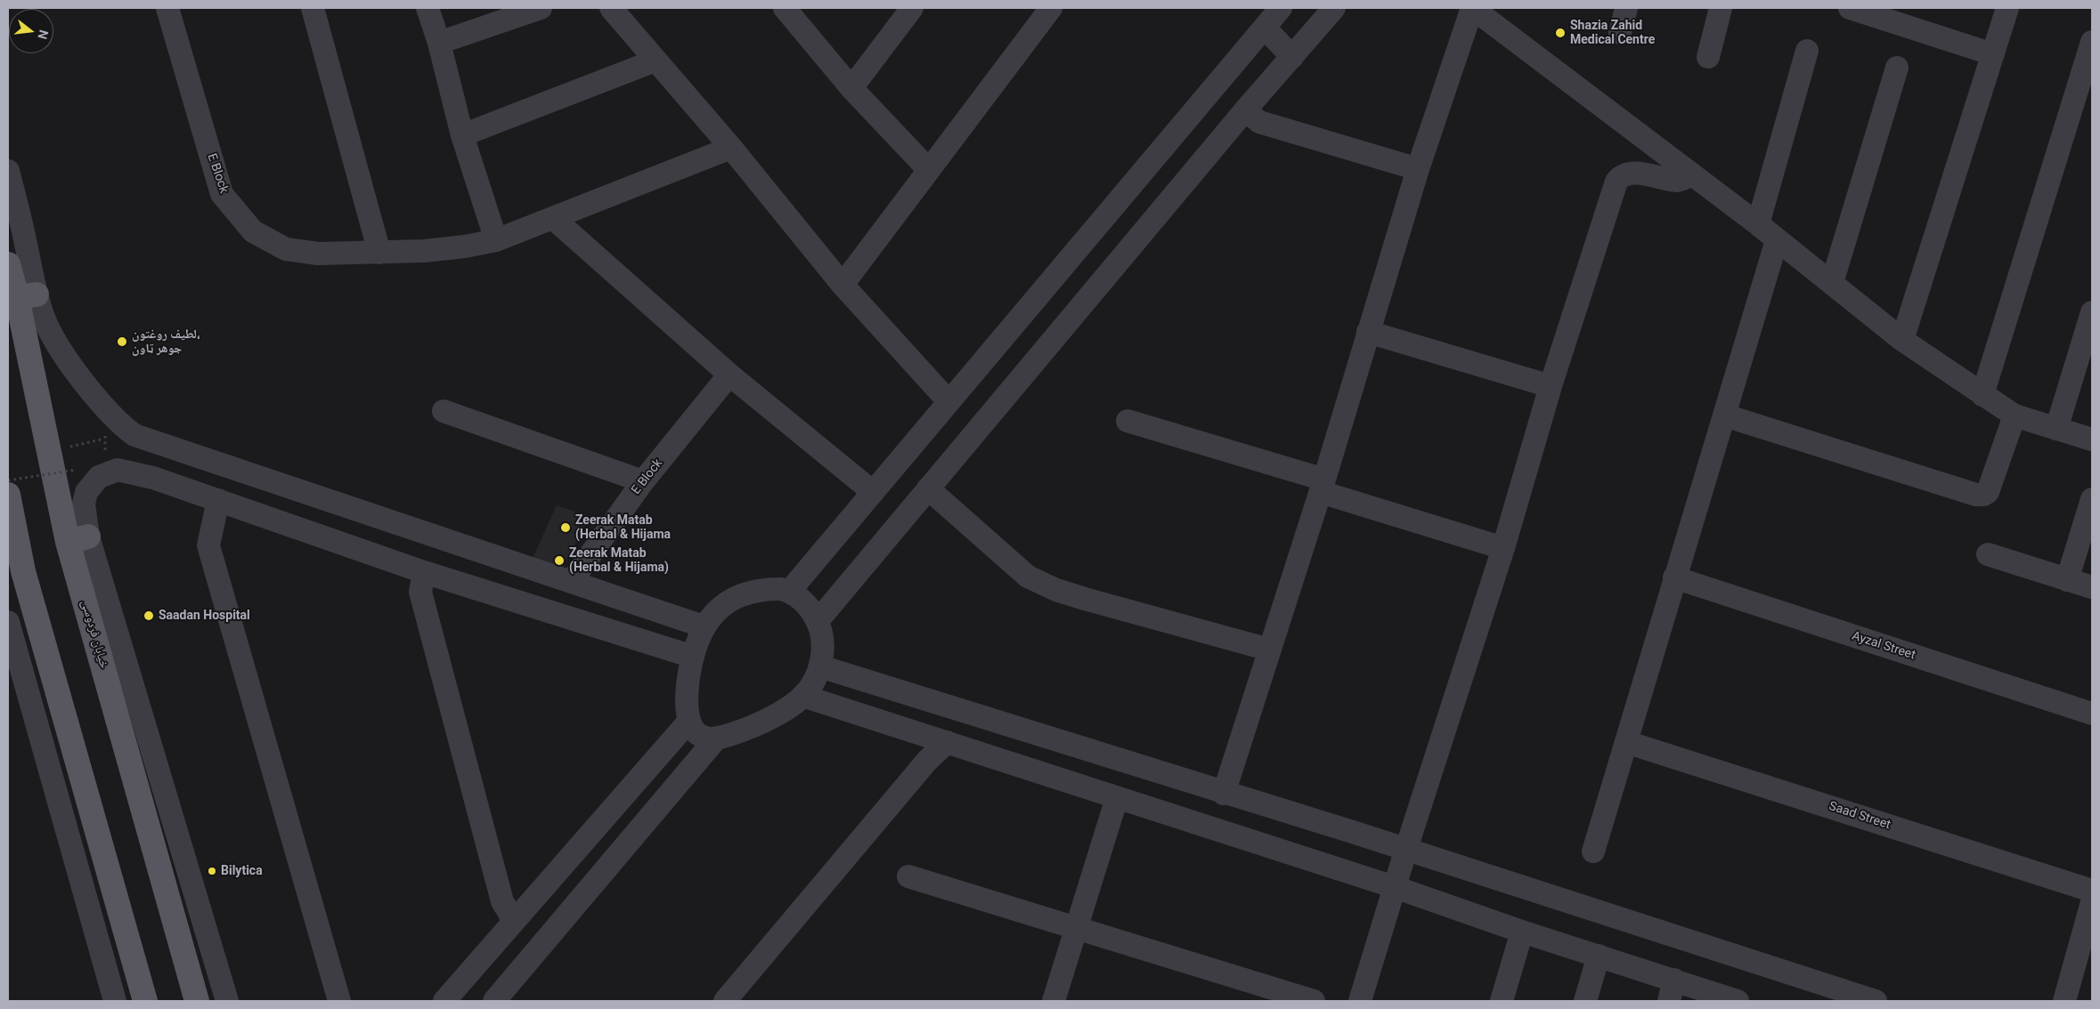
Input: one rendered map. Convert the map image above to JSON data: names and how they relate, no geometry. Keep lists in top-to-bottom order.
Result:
{
  "streets": {
    "main road": ["خیابان فردوسی"],
    "street": ["E Block", "Ayzal Street", "Saad Street"]
  },
  "places": [
    "Shazia Zahid Medical Centre",
    "لطیف روغتون، جوهر ټاون",
    "Zeerak Matab (Herbal & Hijama",
    "Zeerak Matab (Herbal & Hijama)",
    "Saadan Hospital",
    "Bilytica"
  ],
  "north": "right"
}
